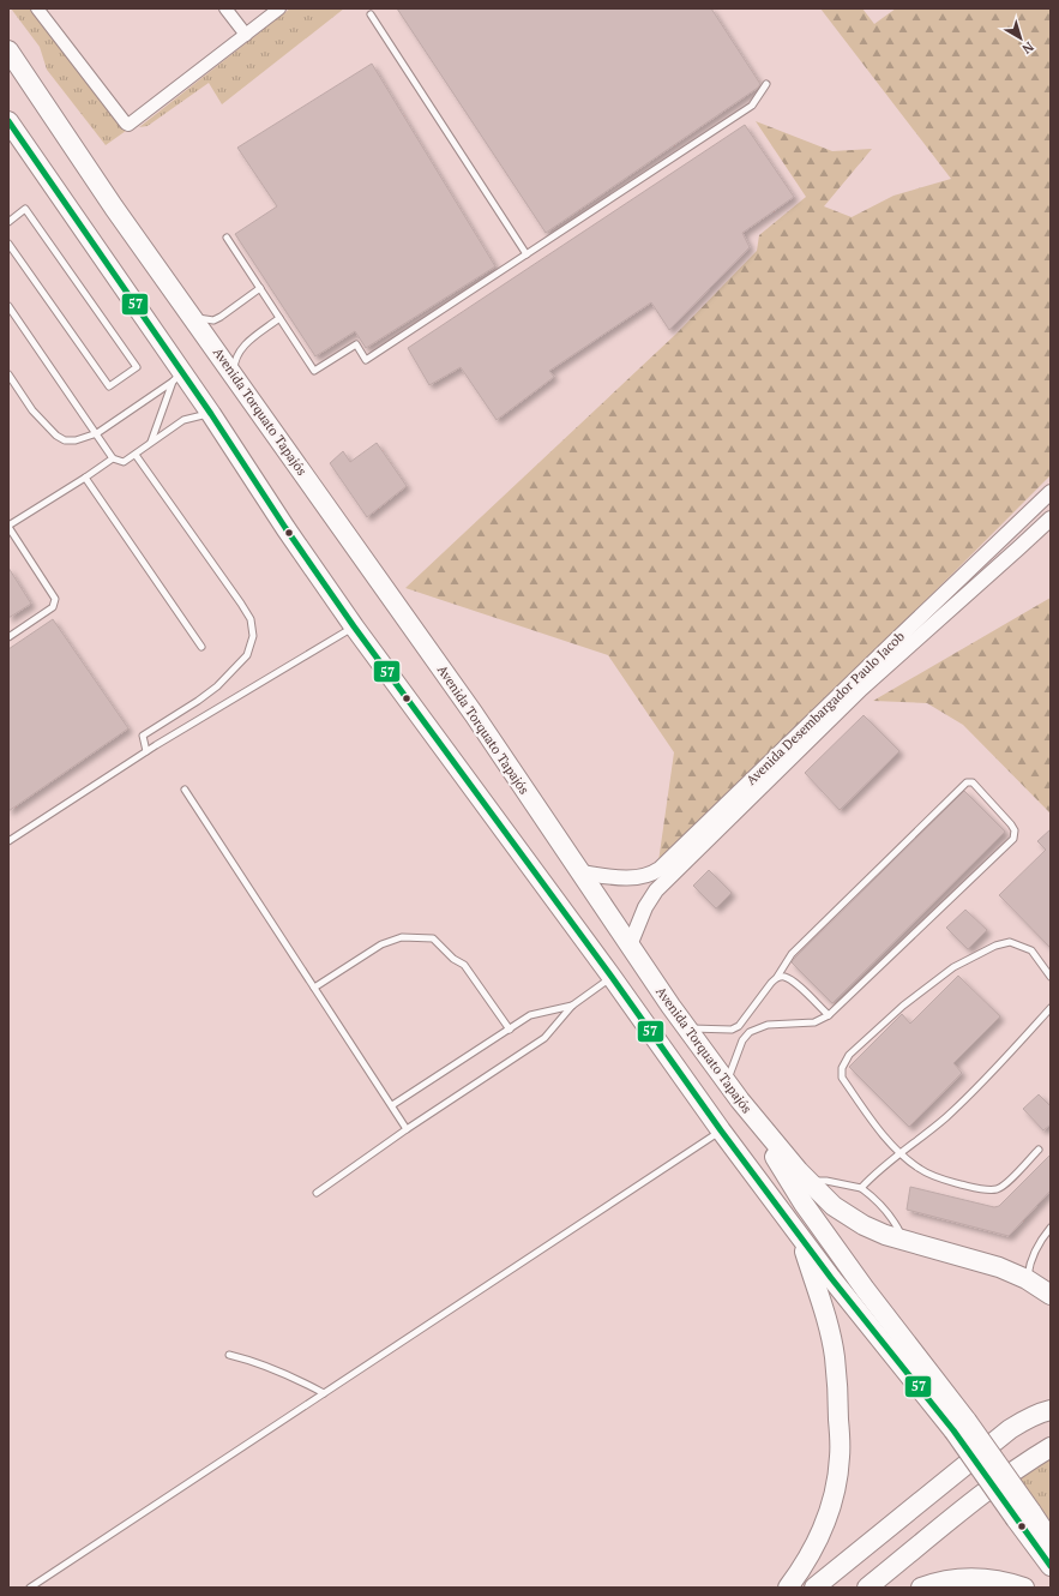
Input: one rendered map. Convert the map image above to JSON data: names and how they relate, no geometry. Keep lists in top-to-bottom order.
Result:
{
  "streets": {
    "highway": ["Avenida Torquato Tapajós"],
    "street": ["Avenida Desembargador Paulo Jacob"]
  },
  "crossings": [
    ["Avenida Torquato Tapajós", "Avenida Desembargador Paulo Jacob"]
  ],
  "lines": ["transit line 57"],
  "north": "bottom right"
}
